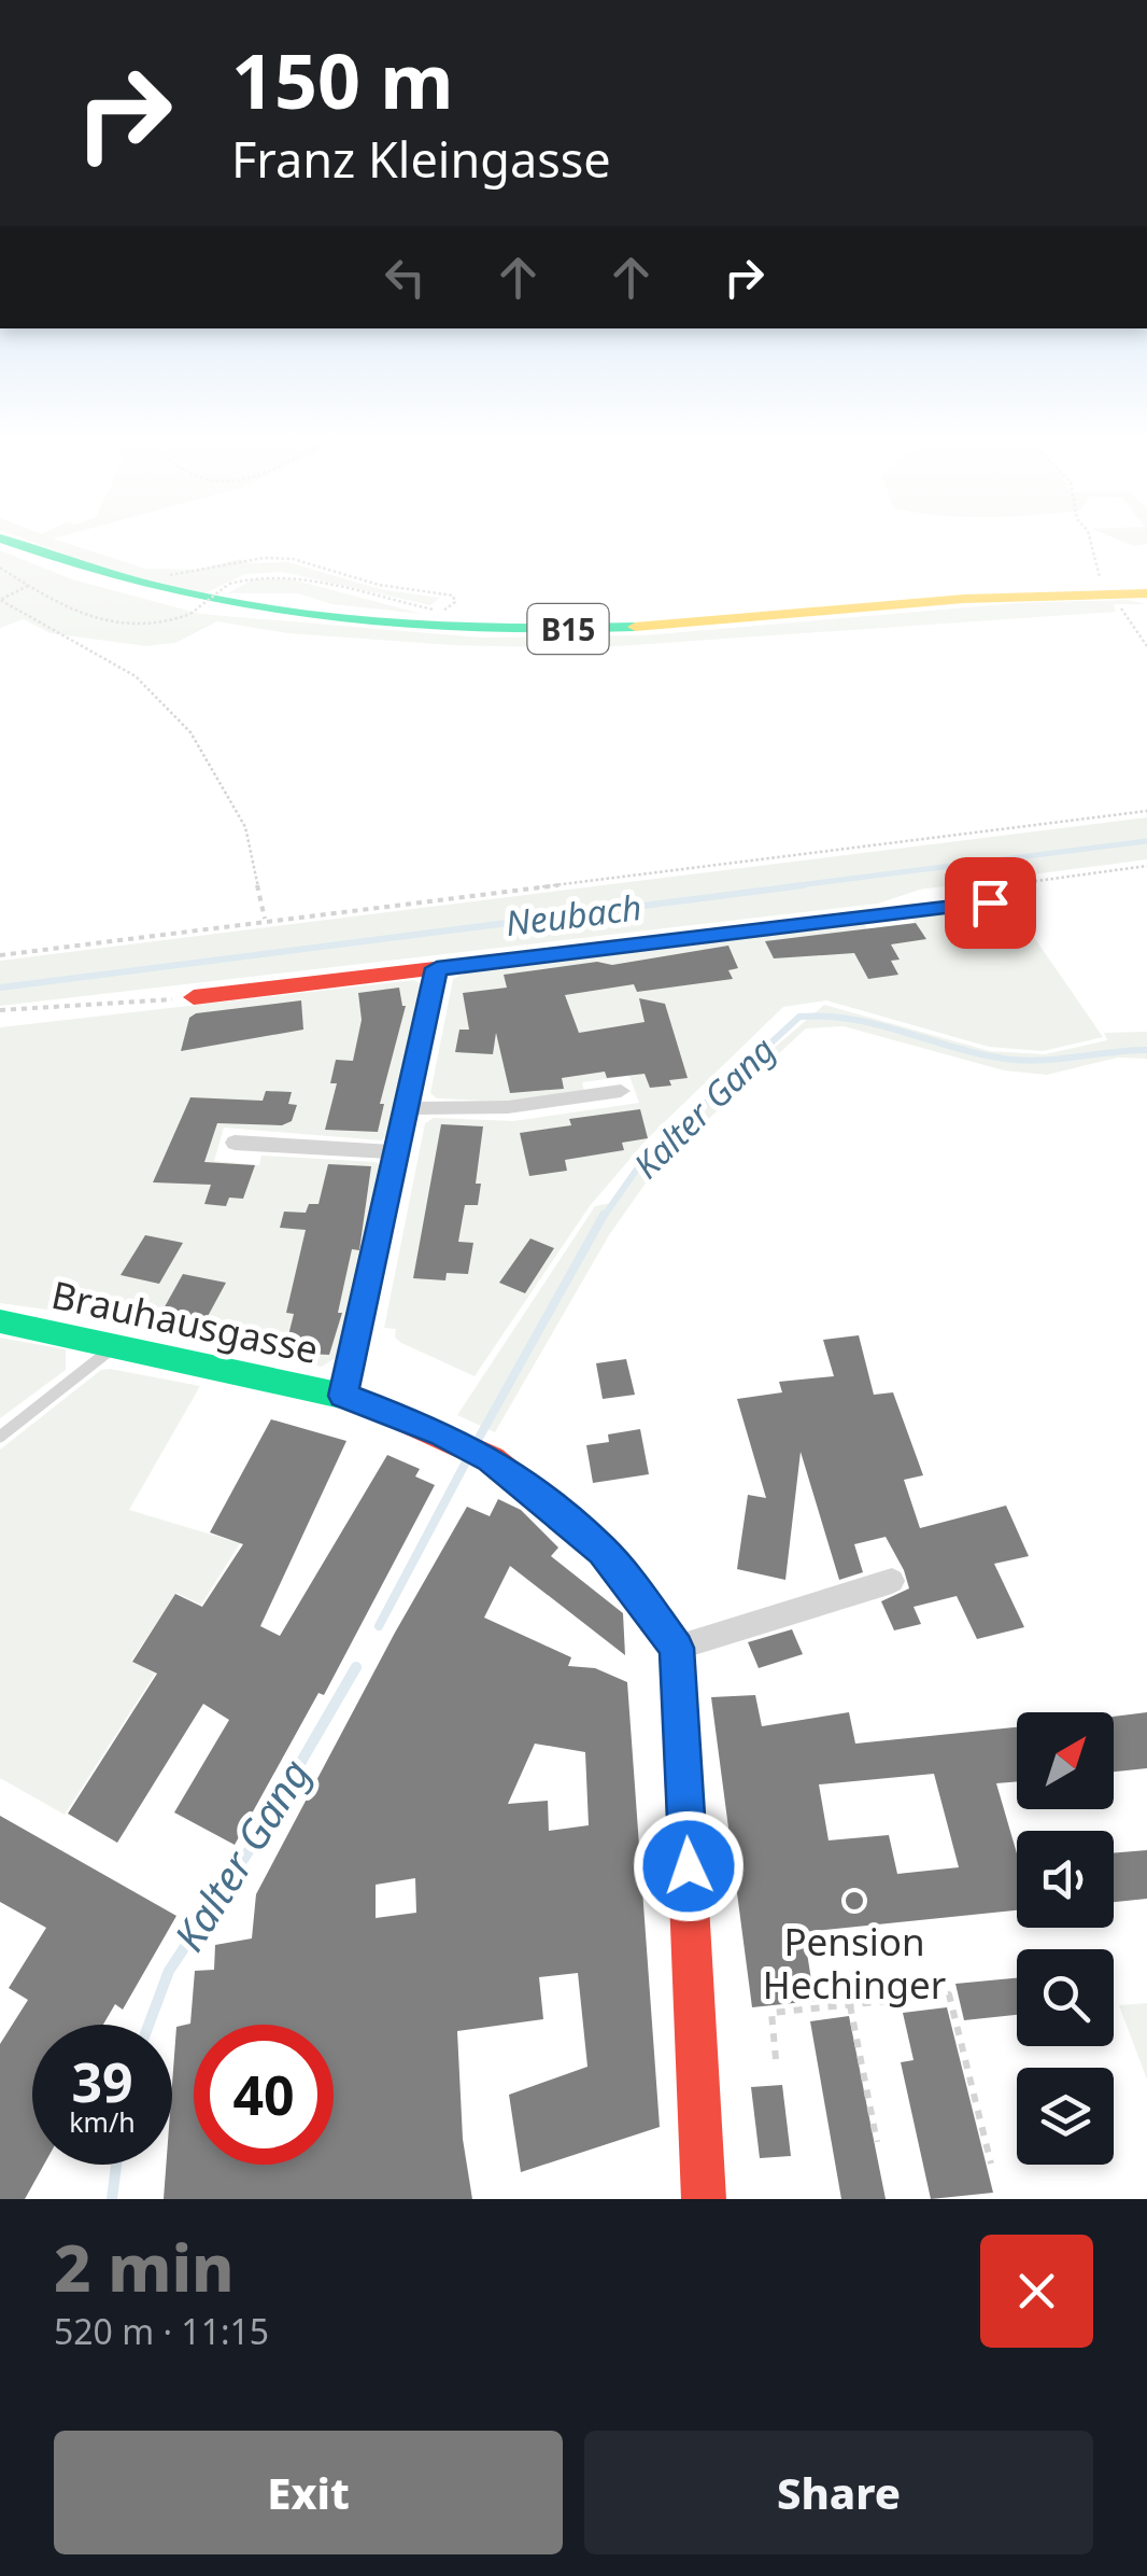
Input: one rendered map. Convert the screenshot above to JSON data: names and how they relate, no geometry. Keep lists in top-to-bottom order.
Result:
{
  "streets": {
    "main road": ["B15", "Brauhausgasse"]
  },
  "water": ["Neubach", "Kalter Gang"],
  "places": ["Pension Hechinger"],
  "north": "top right",
  "page": {
    "turn": ["150 m", "Franz Kleingasse"],
    "speed": "39 km/h",
    "limit": "40",
    "heading": ["2 min", "520 m · 11:15"],
    "buttons": ["Exit", "Share"]
  }
}
